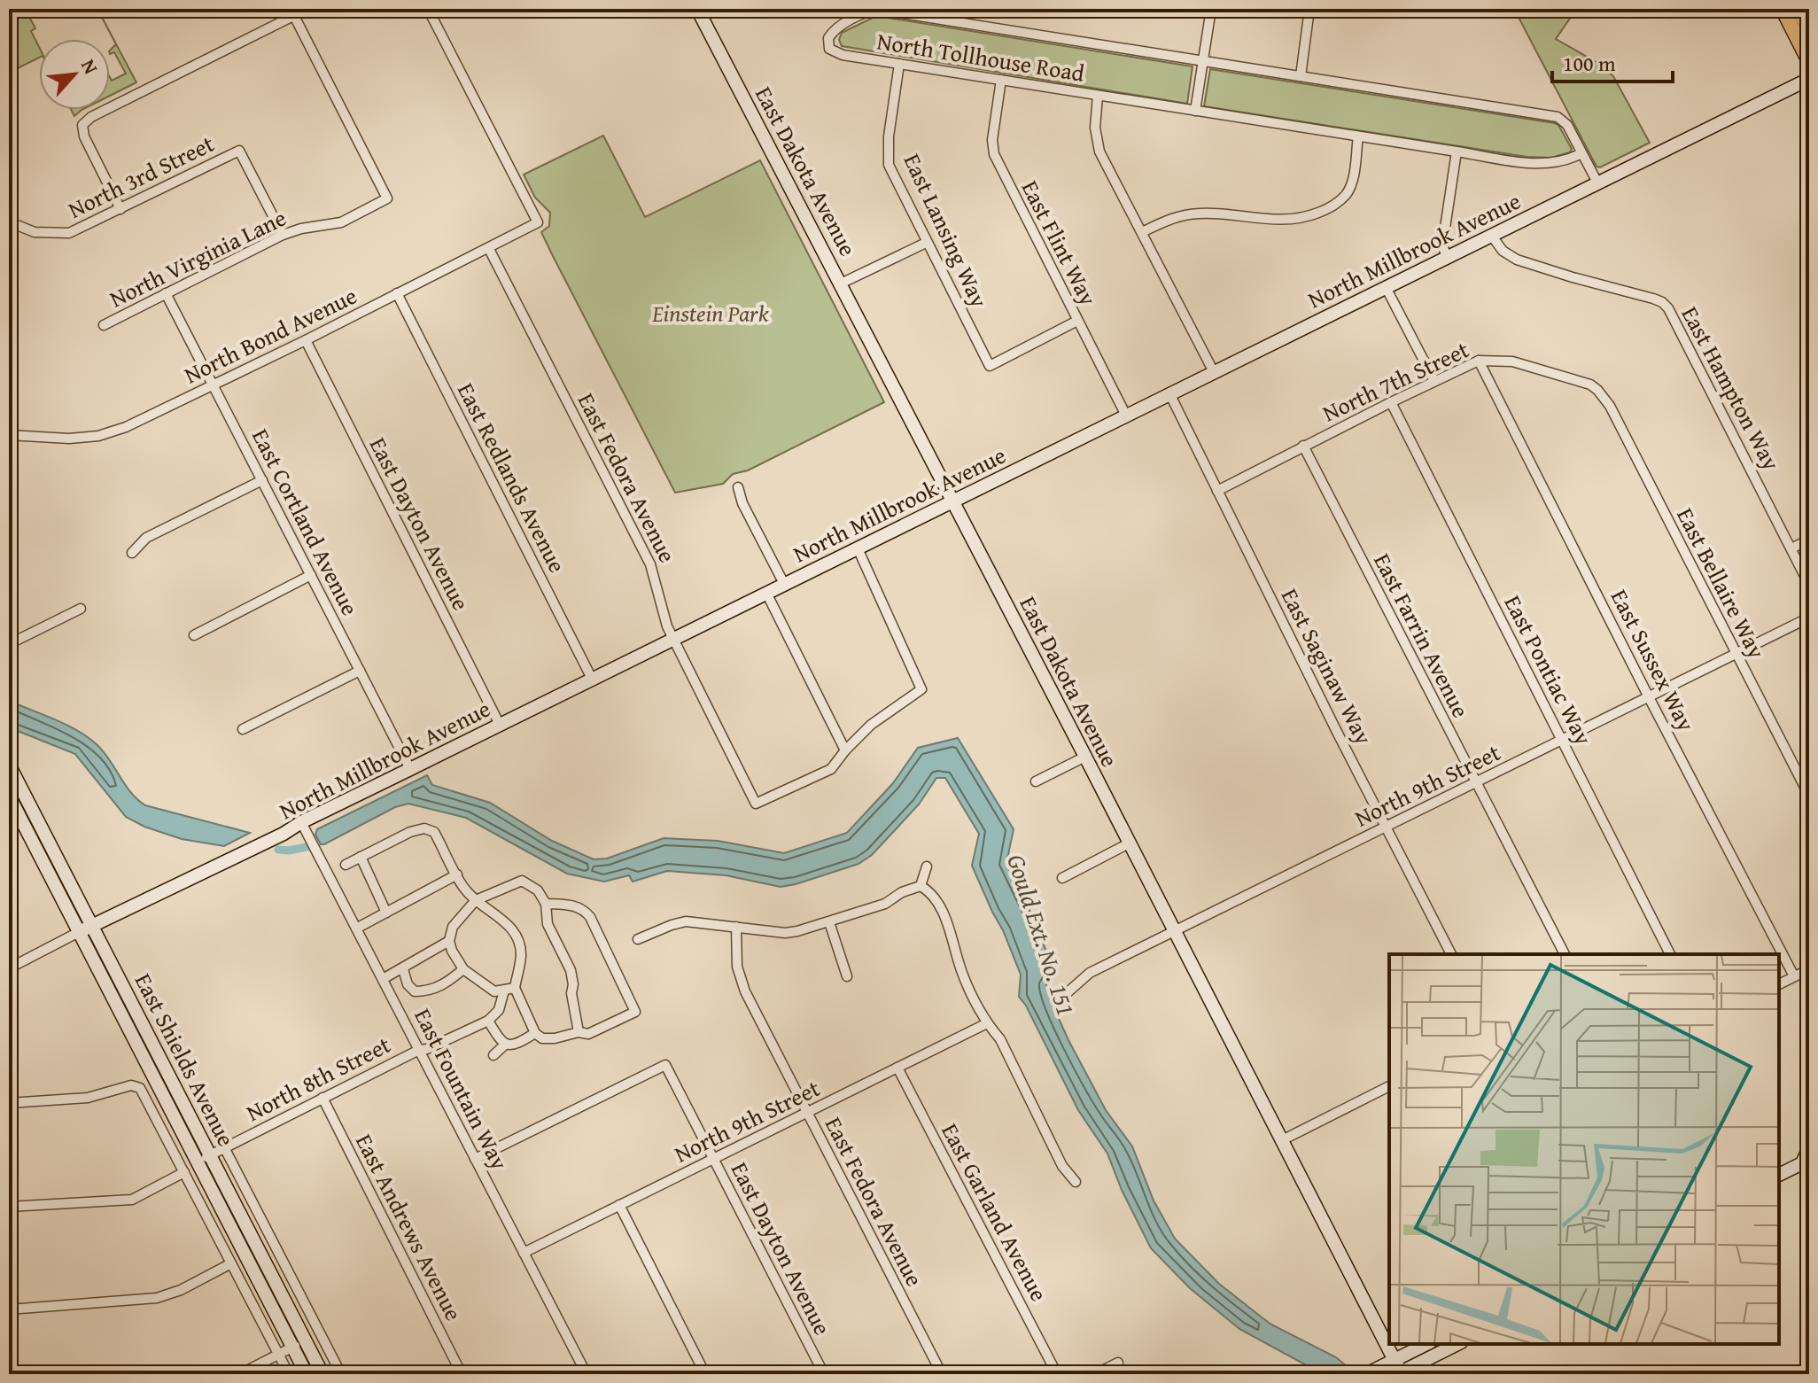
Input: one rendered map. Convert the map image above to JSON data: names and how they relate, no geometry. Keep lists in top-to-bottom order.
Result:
{
  "streets": {
    "street": [
      "North Tollhouse Road",
      "East Dakota Avenue",
      "North 3rd Street",
      "East Lansing Way",
      "East Flint Way",
      "North Millbrook Avenue",
      "North Virginia Lane",
      "North Bond Avenue",
      "North 7th Street",
      "East Hampton Way",
      "East Redlands Avenue",
      "East Fedora Avenue",
      "East Cortland Avenue",
      "East Dayton Avenue",
      "East Bellaire Way",
      "East Farrin Avenue",
      "East Sussex Way",
      "East Saginaw Way",
      "East Pontiac Way",
      "North 9th Street",
      "East Shields Avenue",
      "North 8th Street",
      "East Fountain Way",
      "East Garland Avenue",
      "East Andrews Avenue"
    ]
  },
  "crossings": [
    ["North Tollhouse Road", "East Lansing Way"],
    ["North Tollhouse Road", "East Flint Way"],
    ["North Tollhouse Road", "North Millbrook Avenue"],
    ["East Dakota Avenue", "North Millbrook Avenue"],
    ["East Dakota Avenue", "North 9th Street"],
    ["North 3rd Street", "North Virginia Lane"],
    ["East Lansing Way", "East Flint Way"],
    ["East Flint Way", "North Millbrook Avenue"],
    ["North Millbrook Avenue", "East Hampton Way"],
    ["North Millbrook Avenue", "East Redlands Avenue"],
    ["North Millbrook Avenue", "East Fedora Avenue"],
    ["North Millbrook Avenue", "East Cortland Avenue"],
    ["North Millbrook Avenue", "East Dayton Avenue"],
    ["North Millbrook Avenue", "East Saginaw Way"],
    ["North Millbrook Avenue", "East Shields Avenue"],
    ["North Millbrook Avenue", "East Fountain Way"],
    ["North Virginia Lane", "East Cortland Avenue"],
    ["North Bond Avenue", "East Redlands Avenue"],
    ["North Bond Avenue", "East Fedora Avenue"],
    ["North Bond Avenue", "East Cortland Avenue"],
    ["North Bond Avenue", "East Dayton Avenue"],
    ["North 7th Street", "East Bellaire Way"],
    ["North 7th Street", "East Farrin Avenue"],
    ["North 7th Street", "East Sussex Way"],
    ["North 7th Street", "East Saginaw Way"],
    ["North 7th Street", "East Pontiac Way"],
    ["East Fedora Avenue", "North 9th Street"],
    ["East Dayton Avenue", "North 9th Street"],
    ["East Dayton Avenue", "East Fountain Way"],
    ["East Bellaire Way", "North 9th Street"],
    ["East Farrin Avenue", "North 9th Street"],
    ["East Sussex Way", "North 9th Street"],
    ["East Saginaw Way", "North 9th Street"],
    ["East Pontiac Way", "North 9th Street"],
    ["North 9th Street", "East Fountain Way"],
    ["North 9th Street", "East Garland Avenue"],
    ["East Shields Avenue", "North 8th Street"],
    ["North 8th Street", "East Fountain Way"],
    ["North 8th Street", "East Andrews Avenue"]
  ],
  "water": ["Gould Ext. No. 151"],
  "parks": ["Einstein Park"],
  "scale_bar": "100 m",
  "north": "top right"
}
